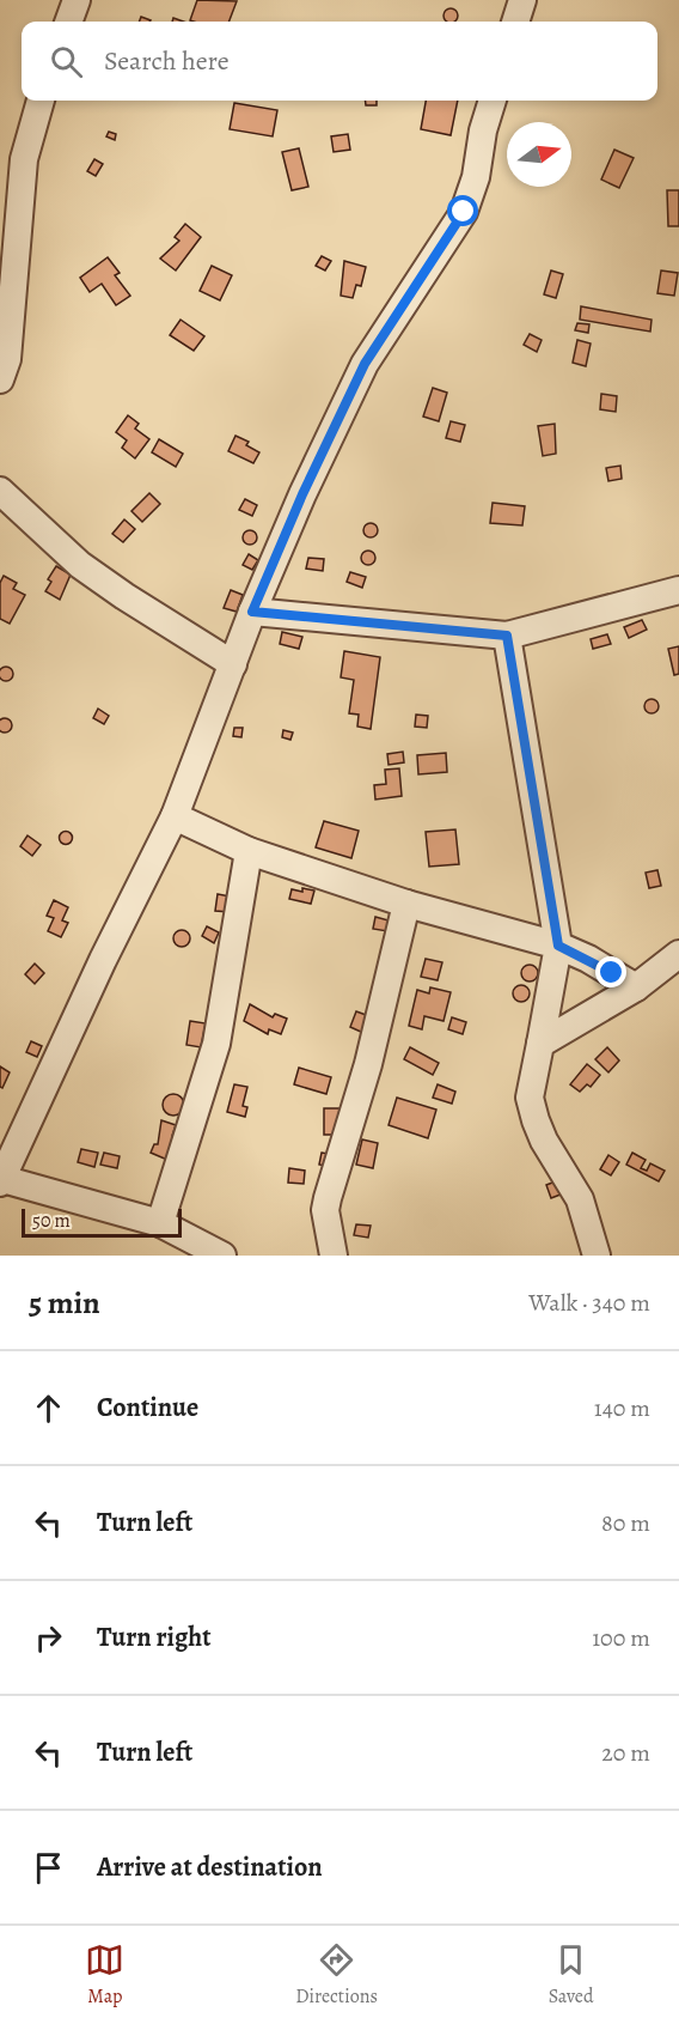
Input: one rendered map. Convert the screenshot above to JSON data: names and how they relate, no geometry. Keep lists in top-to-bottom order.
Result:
{
  "scale_bar": "50 m",
  "north": "right",
  "page": {
    "search": "Search here",
    "scale": "50 m",
    "heading": ["5 min", "Walk · 340 m"],
    "list": [
      ["Continue", "140 m"],
      ["Turn left", "80 m"],
      ["Turn right", "100 m"],
      ["Turn left", "20 m"],
      "Arrive at destination"
    ],
    "nav": ["Map", "Directions", "Saved"]
  }
}
